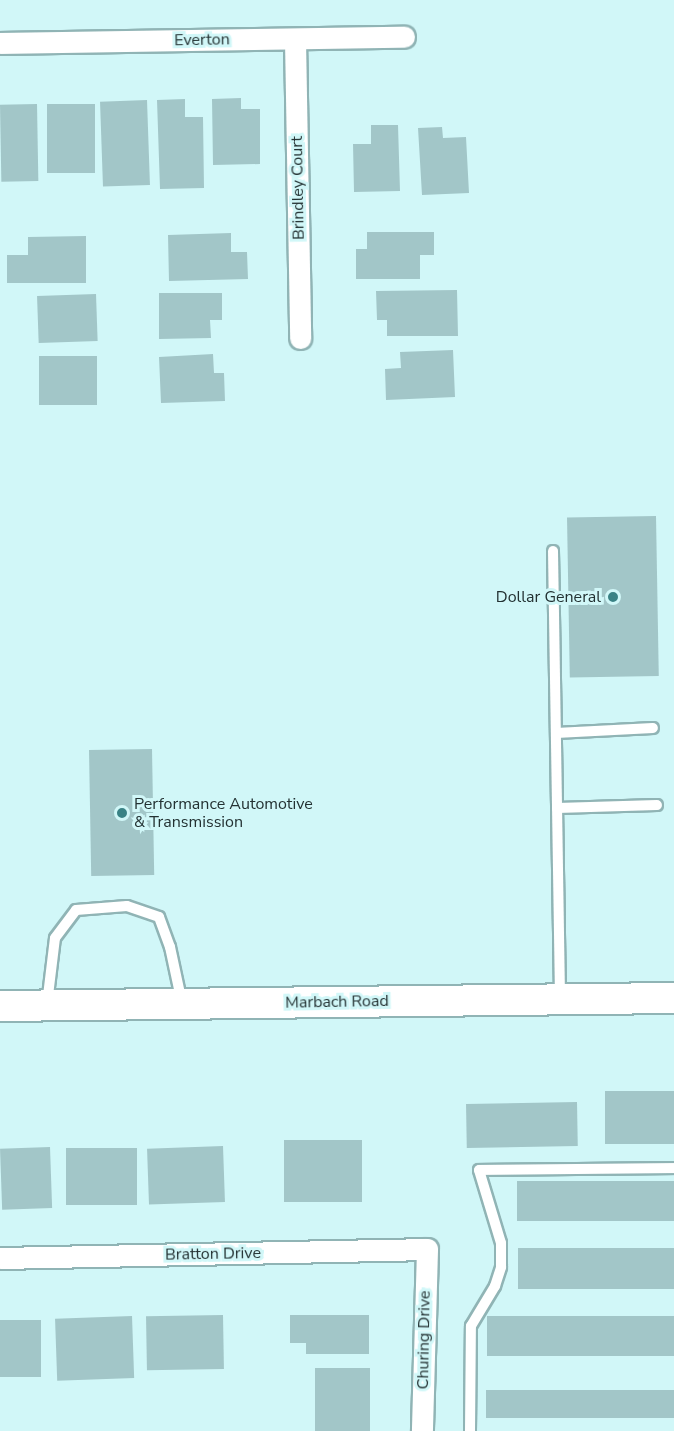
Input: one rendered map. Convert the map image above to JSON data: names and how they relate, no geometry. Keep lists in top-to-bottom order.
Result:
{
  "streets": {
    "main road": ["Marbach Road"],
    "street": [
      "Everton",
      "Brindley Court",
      "Bratton Drive",
      "Churing Drive"
    ]
  },
  "crossings": [
    ["Everton", "Brindley Court"],
    ["Bratton Drive", "Churing Drive"]
  ],
  "places": ["Dollar General", "Performance Automotive & Transmission"]
}
